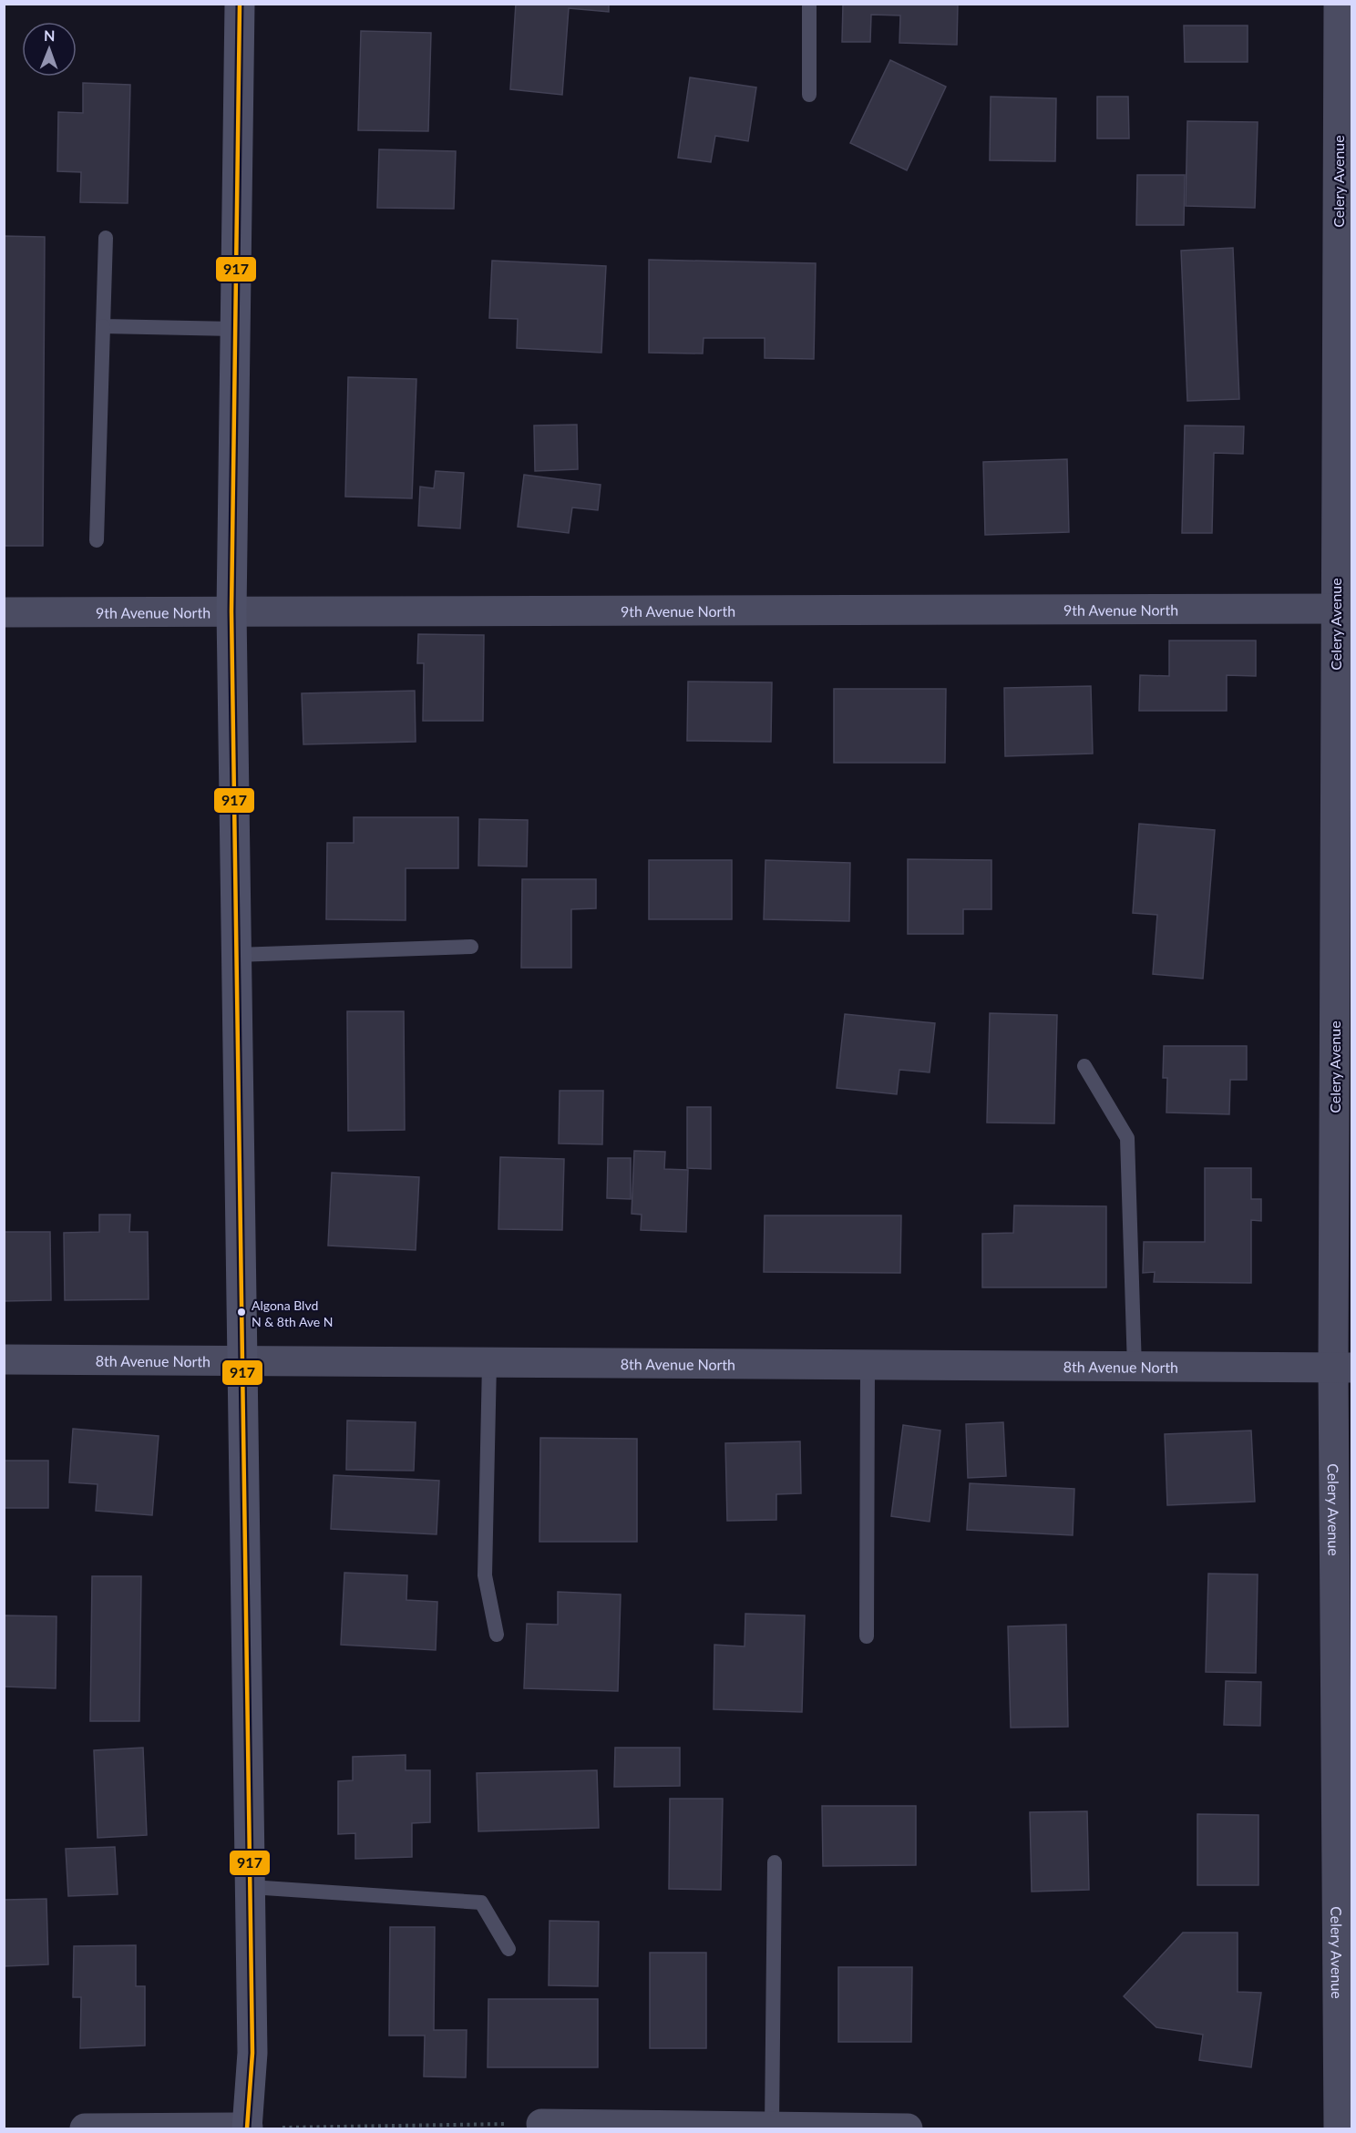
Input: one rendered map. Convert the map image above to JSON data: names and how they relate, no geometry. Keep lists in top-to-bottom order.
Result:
{
  "streets": {
    "street": ["Celery Avenue", "9th Avenue North", "8th Avenue North"]
  },
  "crossings": [
    ["Celery Avenue", "9th Avenue North"],
    ["Celery Avenue", "8th Avenue North"]
  ],
  "places": ["Algona Blvd N & 8th Ave N"],
  "lines": ["transit line 917"],
  "north": "top"
}
